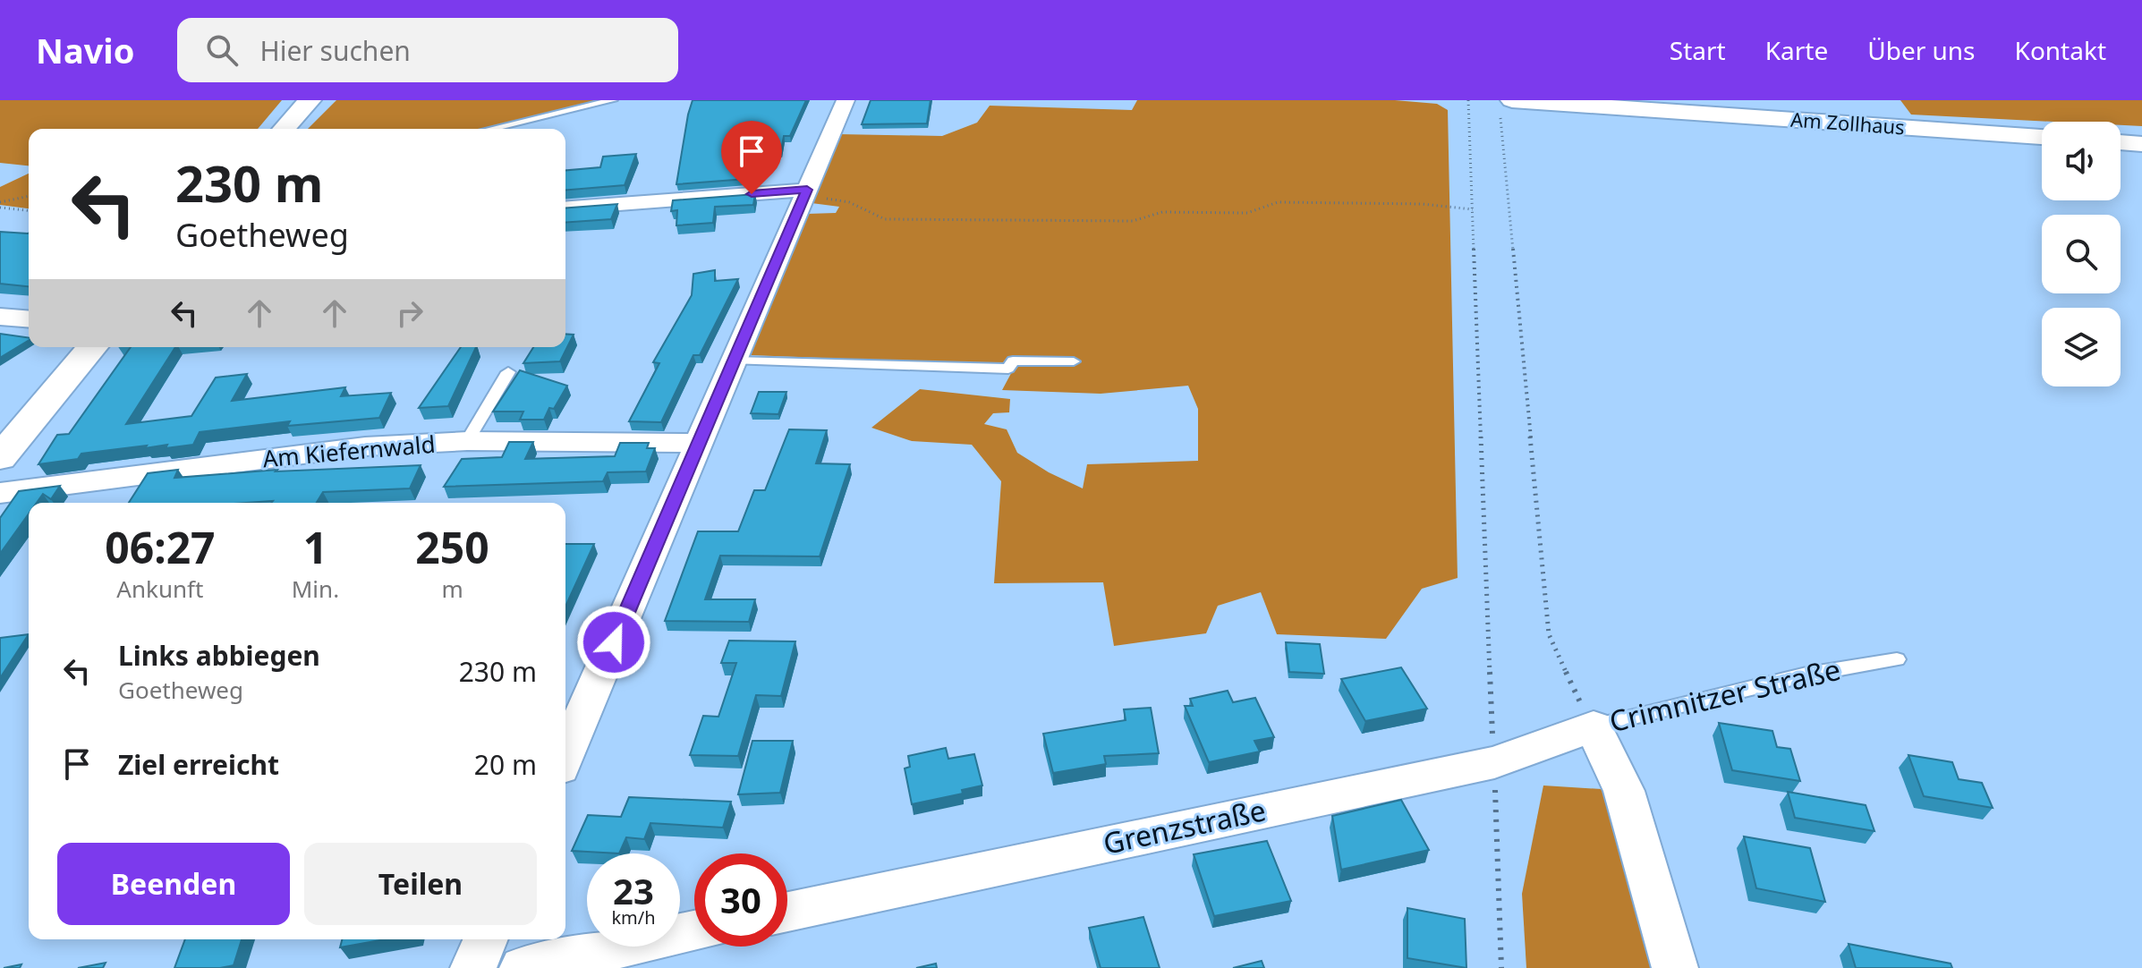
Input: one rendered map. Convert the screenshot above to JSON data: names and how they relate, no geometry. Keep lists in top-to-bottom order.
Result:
{
  "streets": {
    "street": [
      "Am Zollhaus",
      "Am Kiefernwald",
      "Crimnitzer Straße",
      "Grenzstraße"
    ]
  },
  "crossings": [
    ["Crimnitzer Straße", "Grenzstraße"]
  ],
  "page": {
    "header": "Navio",
    "search": "Hier suchen",
    "nav": [
      "Start",
      "Karte",
      "Über uns",
      "Kontakt"
    ],
    "turn": ["230 m", "Goetheweg"],
    "eta": [
      "06:27",
      "Ankunft",
      "1",
      "Min.",
      "250",
      "m"
    ],
    "list": [
      {
        "name": "Links abbiegen",
        "note": "Goetheweg",
        "value": "230 m"
      },
      {
        "name": "Ziel erreicht",
        "value": "20 m"
      }
    ],
    "buttons": ["Beenden", "Teilen"],
    "speed": "23 km/h",
    "limit": "30"
  }
}
